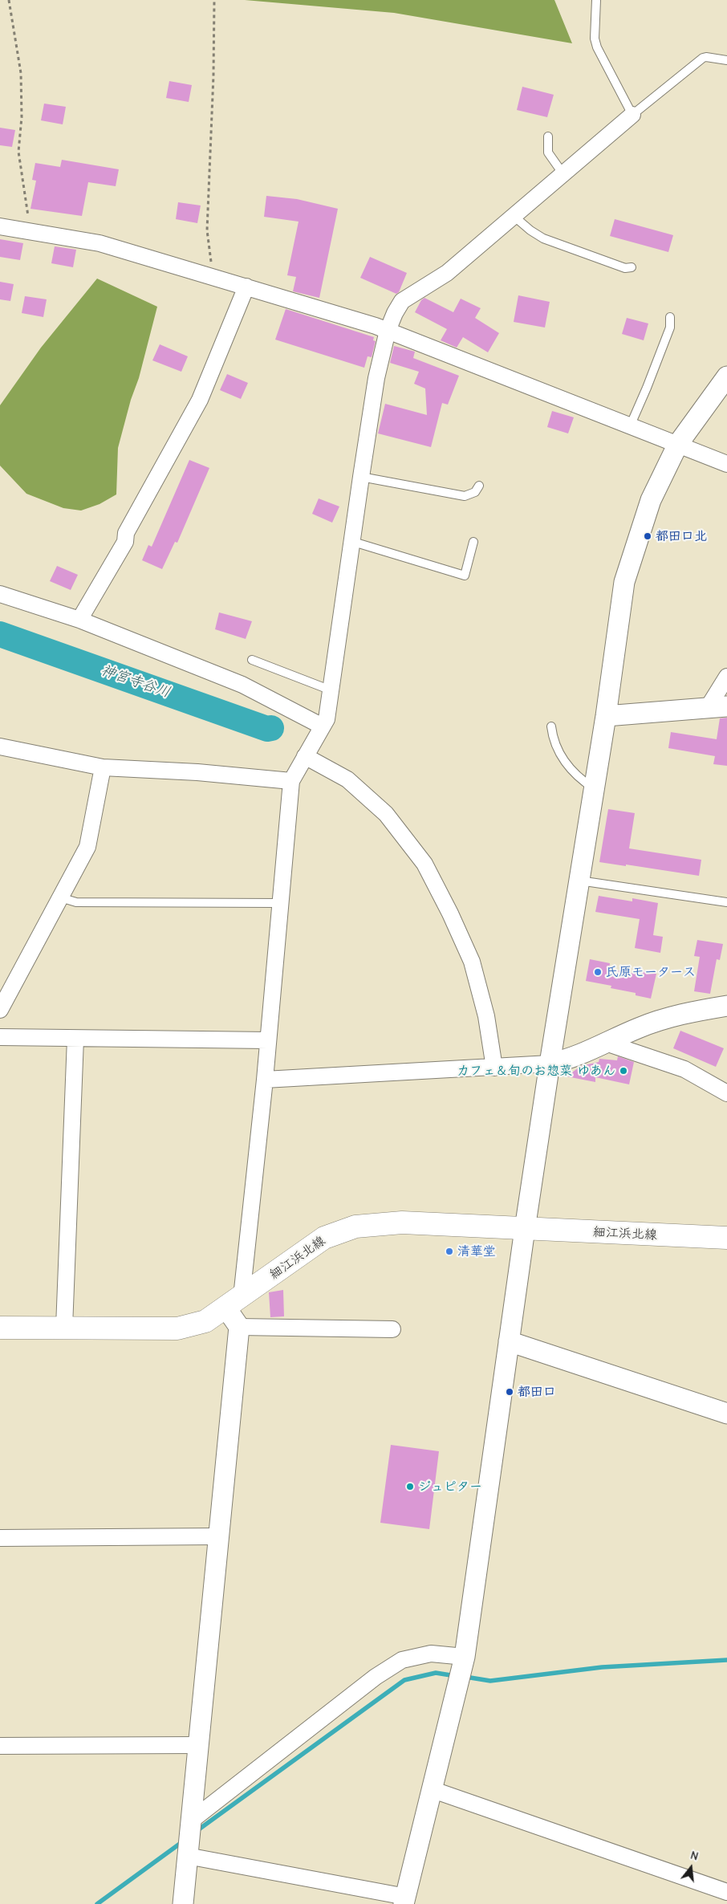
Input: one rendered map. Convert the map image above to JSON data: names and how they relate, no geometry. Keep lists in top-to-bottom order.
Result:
{
  "streets": {
    "main road": ["細江浜北線"]
  },
  "water": ["神宮寺谷川"],
  "places": [
    "都田口北",
    "氏原モータース",
    "カフェ＆旬のお惣菜 ゆあん",
    "清華堂",
    "都田口",
    "ジュピター"
  ],
  "north": "top"
}
